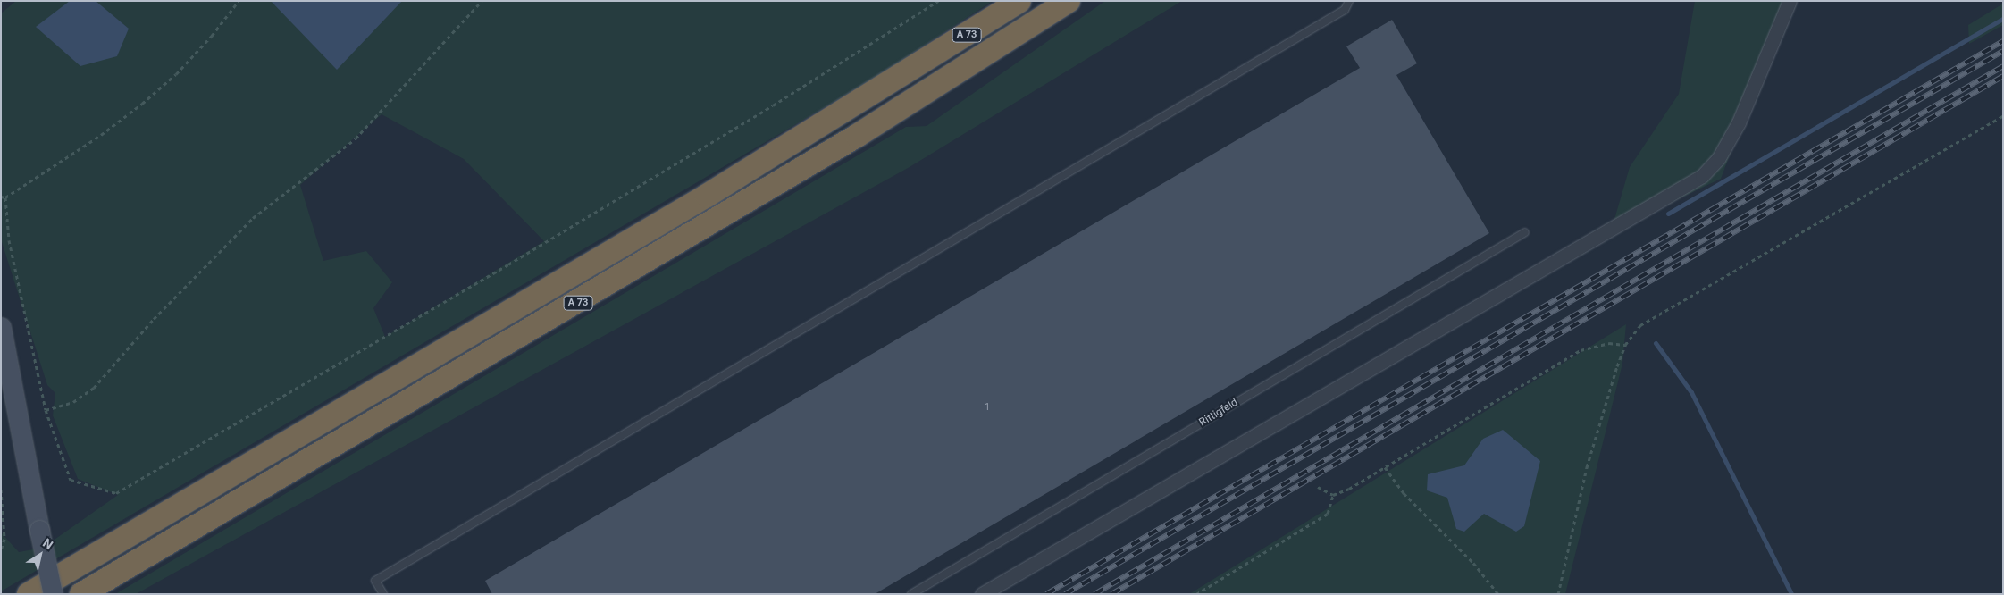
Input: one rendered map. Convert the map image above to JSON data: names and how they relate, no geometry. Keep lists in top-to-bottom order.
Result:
{
  "streets": {
    "highway": ["A 73"],
    "lane": ["Rittigfeld"]
  },
  "house_numbers": ["1"],
  "north": "top right"
}
